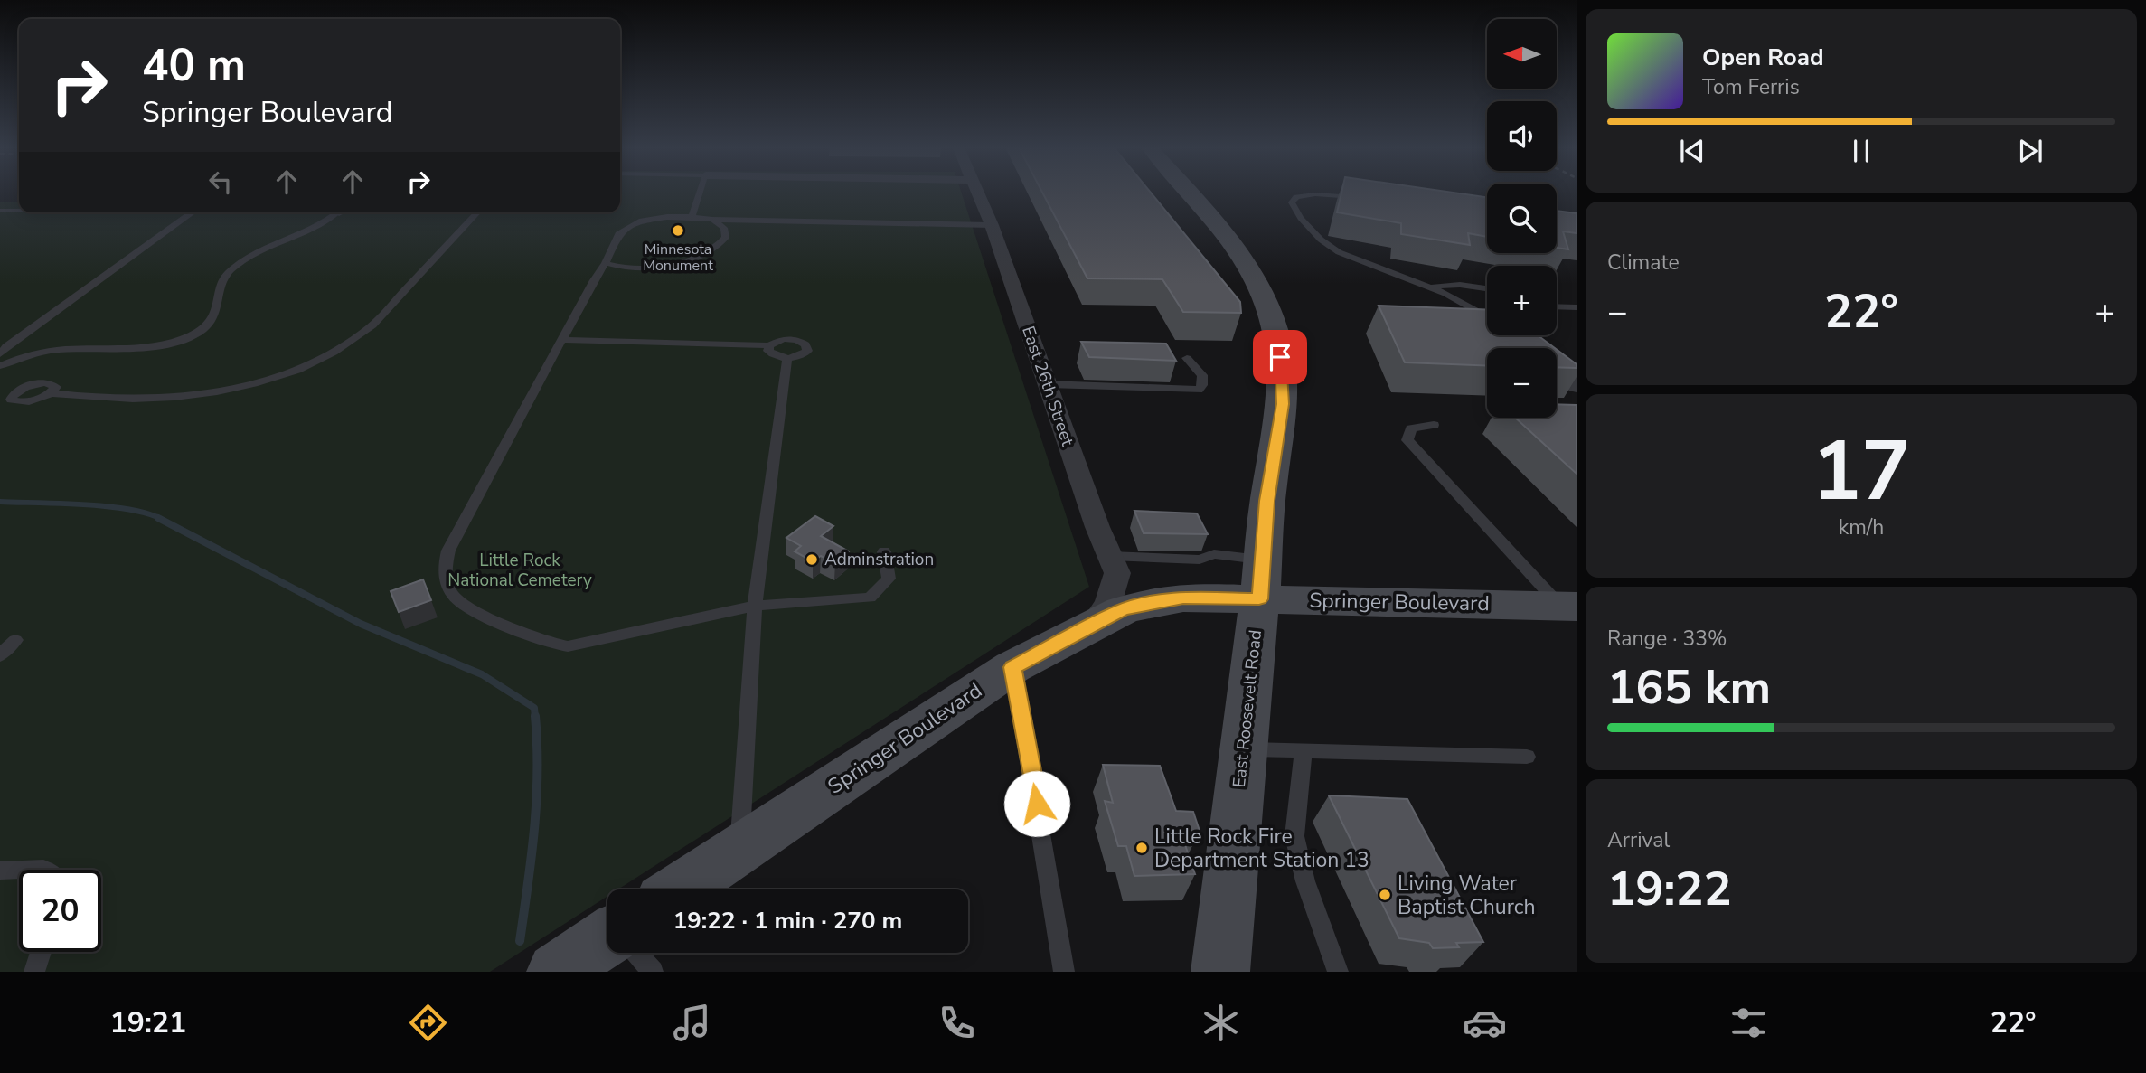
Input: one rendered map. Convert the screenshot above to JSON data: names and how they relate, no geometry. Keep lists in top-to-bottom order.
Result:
{
  "streets": {
    "main road": ["Springer Boulevard", "East Roosevelt Road"],
    "street": ["East 26th Street"]
  },
  "crossings": [
    ["East 26th Street", "Springer Boulevard"],
    ["Springer Boulevard", "East Roosevelt Road"]
  ],
  "parks": ["Little Rock National Cemetery"],
  "places": [
    "Minnesota Monument",
    "Adminstration",
    "Little Rock Fire Department Station 13",
    "Living Water Baptist Church"
  ],
  "north": "left",
  "page": {
    "map_buttons": ["+", "−"],
    "turn": ["40 m", "Springer Boulevard"],
    "song": ["Open Road", "Tom Ferris"],
    "tile": [
      "Climate",
      ["17", "km/h"],
      ["Range · 33%", "165 km"],
      ["Arrival", "19:22"]
    ],
    "heat": ["−", "22°", "+"],
    "limit": "20",
    "trip": "19:22 · 1 min · 270 m",
    "tabs": ["19:21", "22°"]
  }
}
